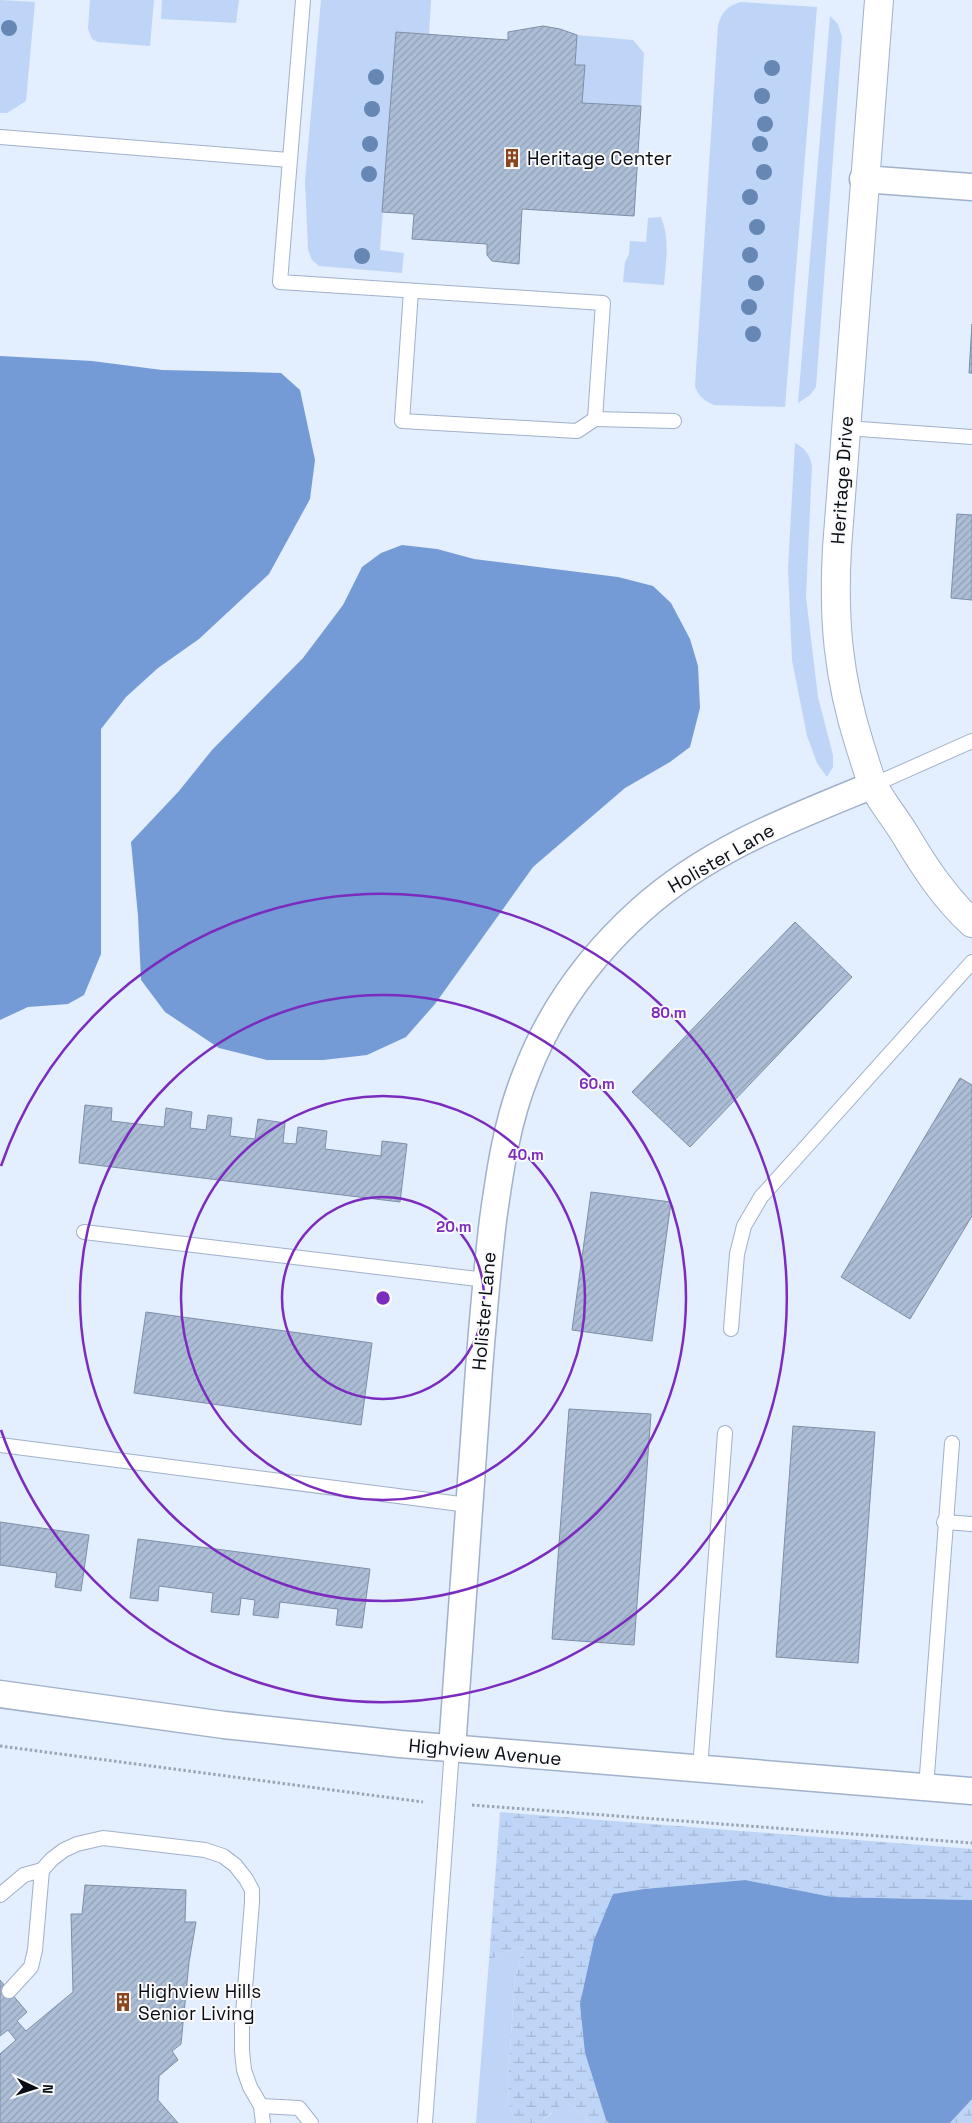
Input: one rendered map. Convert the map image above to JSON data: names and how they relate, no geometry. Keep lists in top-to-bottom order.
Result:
{
  "streets": {
    "street": ["Heritage Drive", "Holister Lane", "Highview Avenue"]
  },
  "crossings": [
    ["Heritage Drive", "Holister Lane"],
    ["Holister Lane", "Highview Avenue"]
  ],
  "places": {
    "building": ["Heritage Center", "Highview Hills Senior Living"]
  },
  "north": "right",
  "rings": [
    "80 m",
    "60 m",
    "40 m",
    "20 m"
  ]
}
